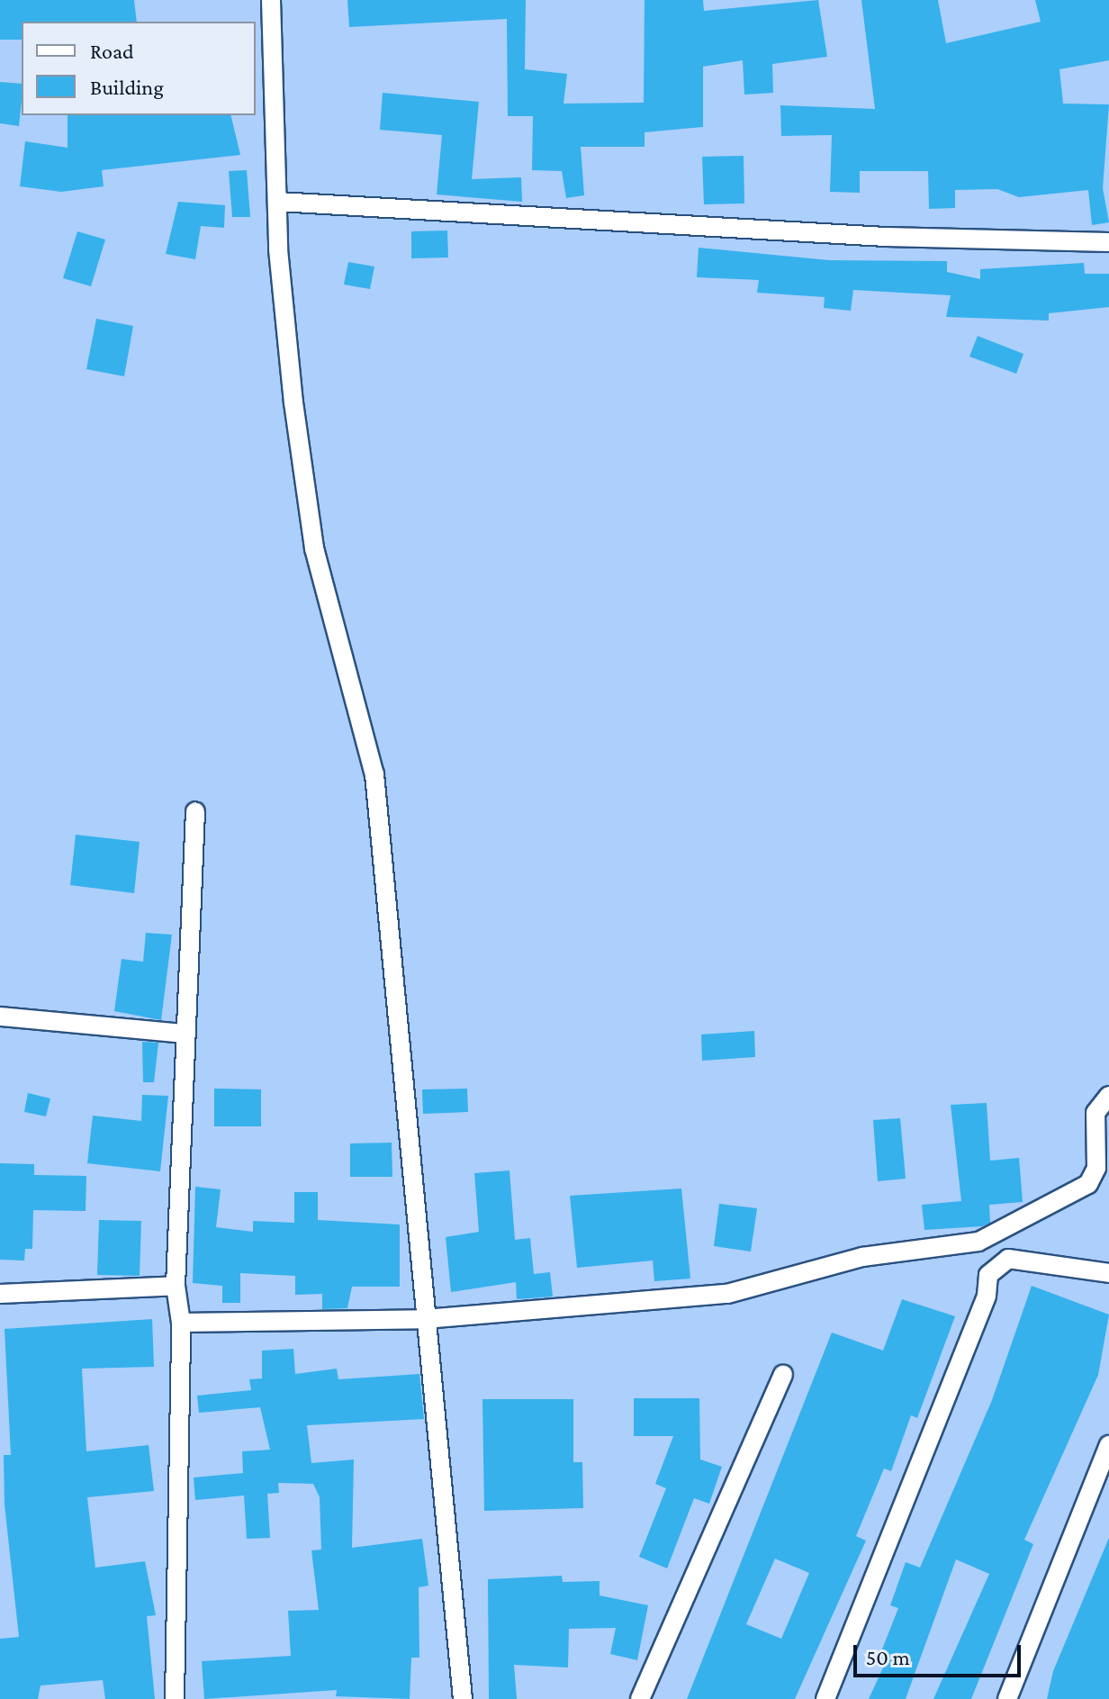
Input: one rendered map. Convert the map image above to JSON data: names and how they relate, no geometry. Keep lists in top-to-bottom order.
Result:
{
  "legend": ["Road", "Building"],
  "scale_bar": "50 m"
}
